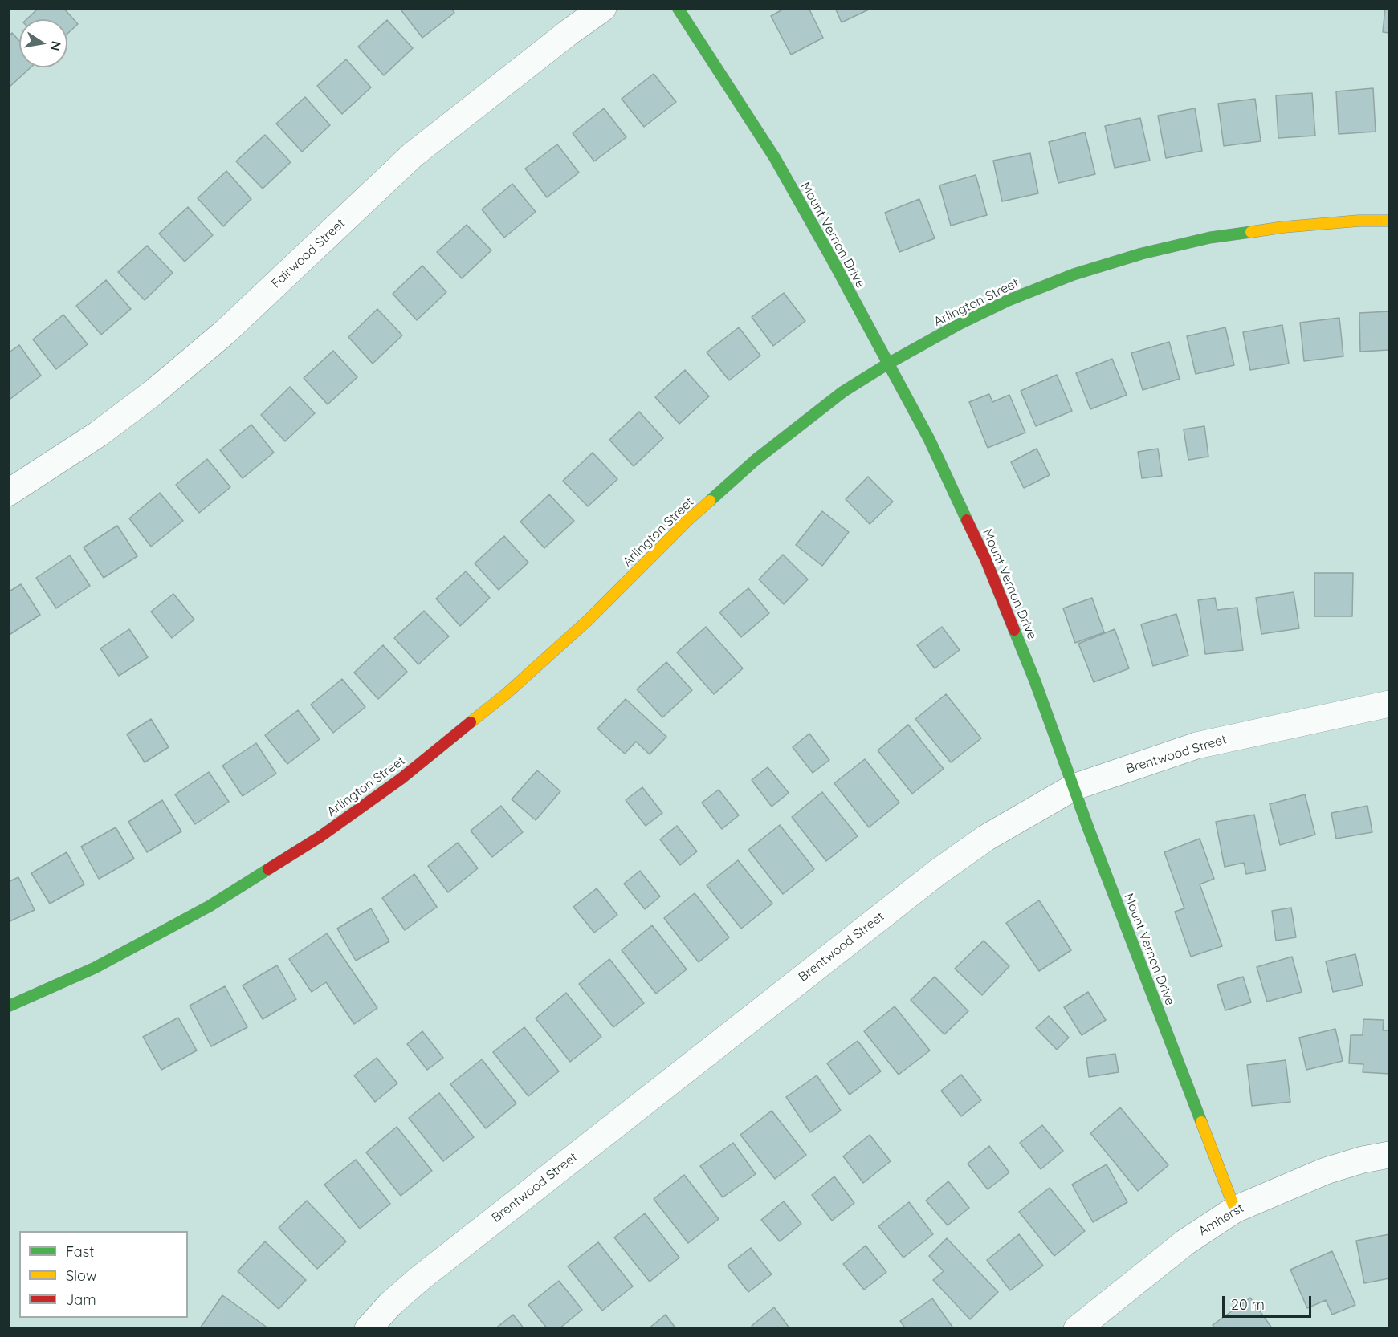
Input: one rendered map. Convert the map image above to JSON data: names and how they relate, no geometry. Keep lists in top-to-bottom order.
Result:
{
  "streets": {
    "street": [
      "Mount Vernon Drive",
      "Fairwood Street",
      "Arlington Street",
      "Brentwood Street",
      "Amherst"
    ]
  },
  "crossings": [
    ["Mount Vernon Drive", "Arlington Street"],
    ["Mount Vernon Drive", "Brentwood Street"],
    ["Mount Vernon Drive", "Amherst"]
  ],
  "legend": ["Fast", "Slow", "Jam"],
  "scale_bar": "20 m",
  "north": "right"
}
